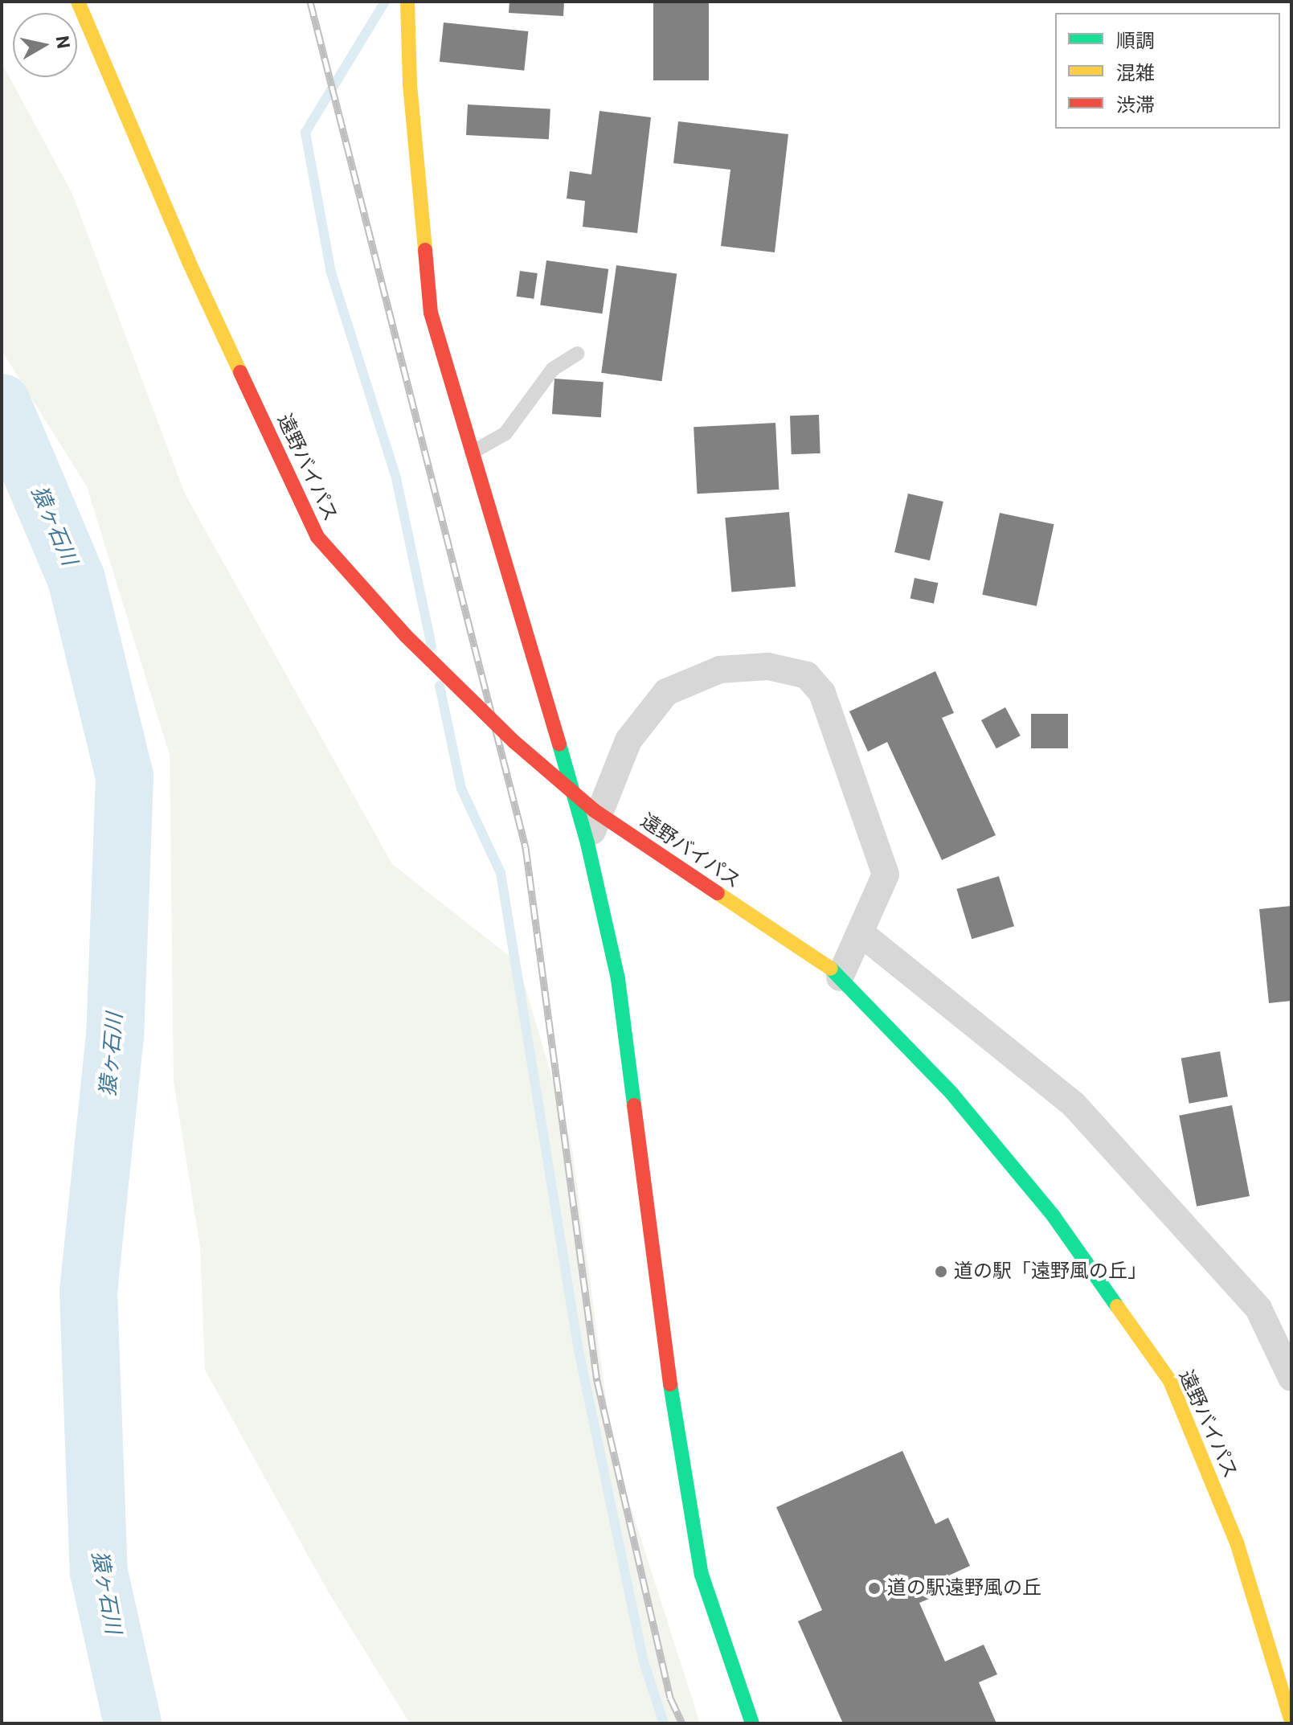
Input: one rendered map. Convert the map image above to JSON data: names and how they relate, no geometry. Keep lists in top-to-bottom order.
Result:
{
  "streets": {
    "main road": ["遠野バイパス"]
  },
  "water": ["猿ヶ石川"],
  "places": ["道の駅「遠野風の丘」", "道の駅遠野風の丘"],
  "legend": ["順調", "混雑", "渋滞"],
  "north": "right"
}
